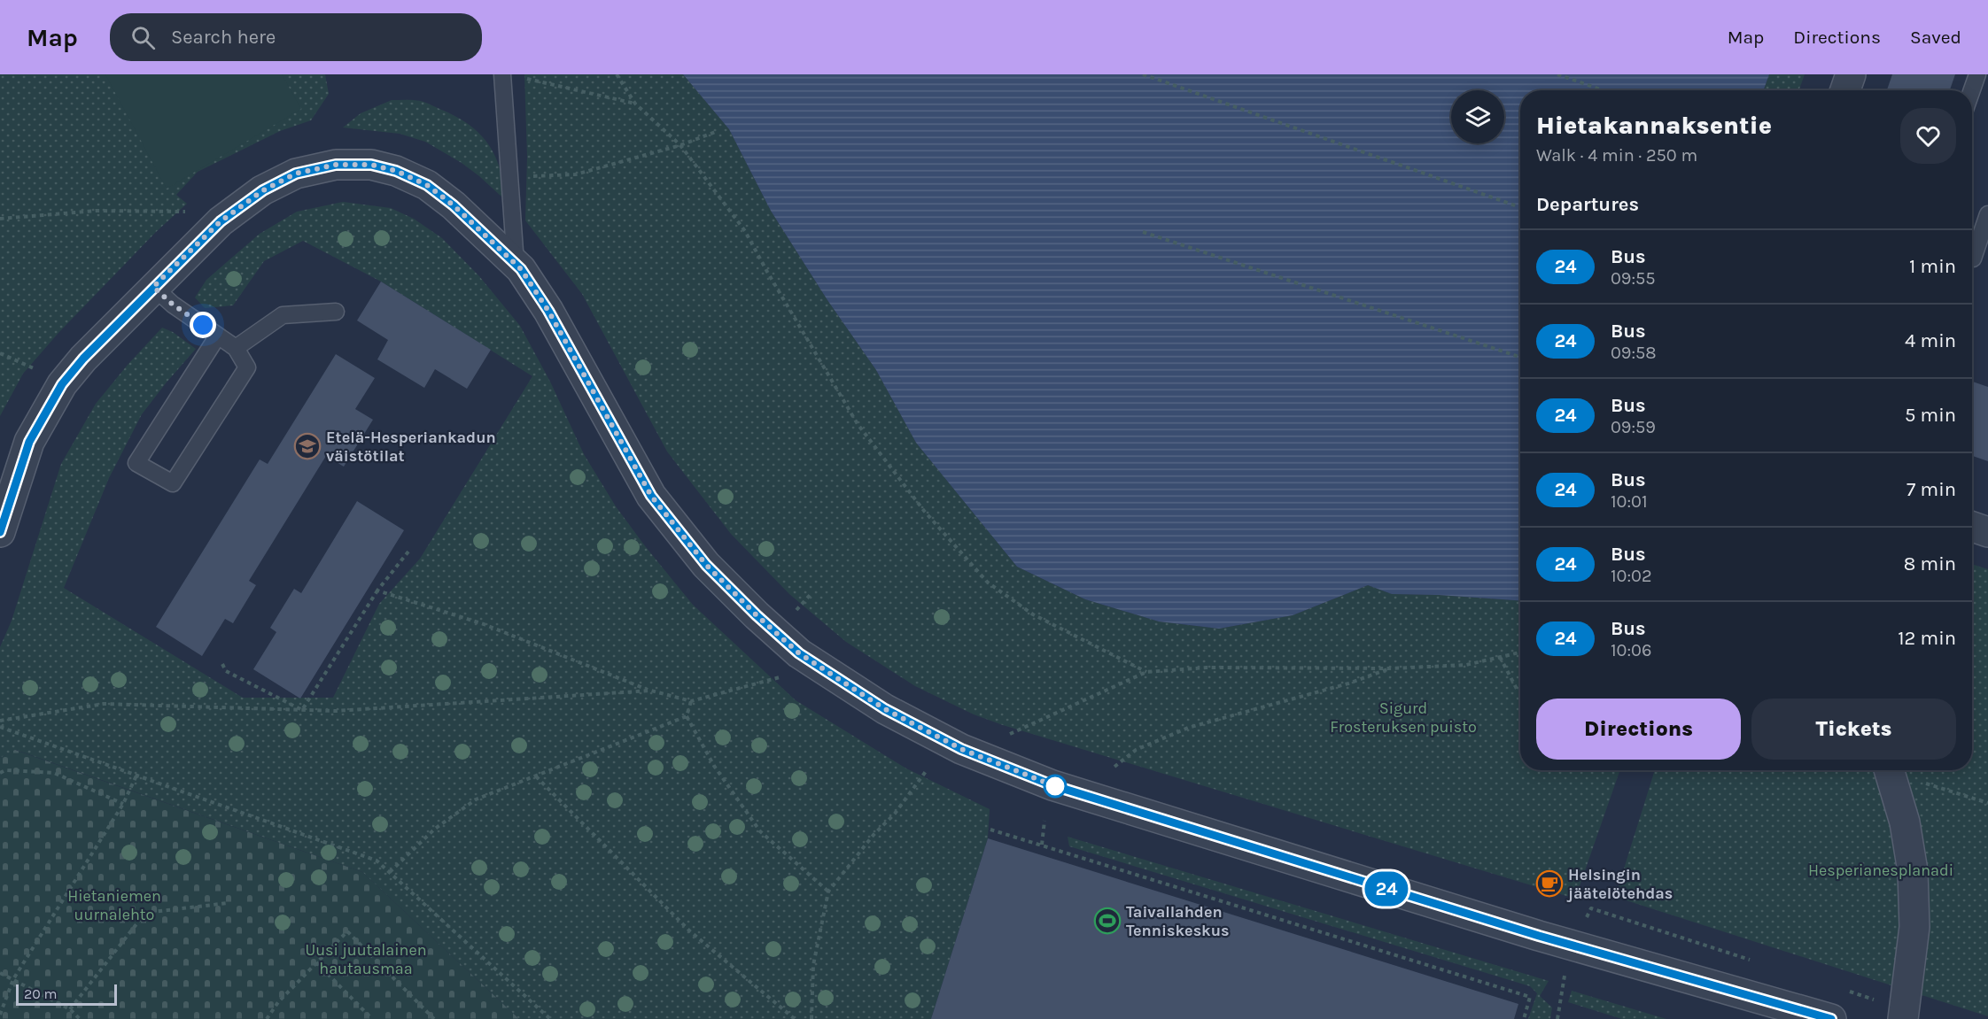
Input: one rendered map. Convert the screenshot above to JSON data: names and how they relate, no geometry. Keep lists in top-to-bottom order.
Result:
{
  "parks": [
    "Sigurd Frosteruksen puisto",
    "Hesperianesplanadi",
    "Hietaniemen uurnalehto",
    "Uusi juutalainen hautausmaa"
  ],
  "places": {
    "school or university": ["Etelä-Hesperiankadun väistötilat"],
    "cafe": ["Helsingin jäätelötehdas"],
    "sports": ["Taivallahden Tenniskeskus"]
  },
  "lines": ["bus line 24"],
  "scale_bar": "20 m",
  "page": {
    "header": "Map",
    "search": "Search here",
    "nav": ["Map", "Directions", "Saved"],
    "on_map": "24",
    "heading": [
      ["Hietakannaksentie", "Walk · 4 min · 250 m"],
      "Departures"
    ],
    "list": [
      {
        "mark": "24",
        "name": "Bus",
        "note": "09:55",
        "value": "1 min"
      },
      {
        "mark": "24",
        "name": "Bus",
        "note": "09:58",
        "value": "4 min"
      },
      {
        "mark": "24",
        "name": "Bus",
        "note": "09:59",
        "value": "5 min"
      },
      {
        "mark": "24",
        "name": "Bus",
        "note": "10:01",
        "value": "7 min"
      },
      {
        "mark": "24",
        "name": "Bus",
        "note": "10:02",
        "value": "8 min"
      },
      {
        "mark": "24",
        "name": "Bus",
        "note": "10:06",
        "value": "12 min"
      }
    ],
    "buttons": ["Directions", "Tickets"],
    "scale": "20 m"
  }
}
